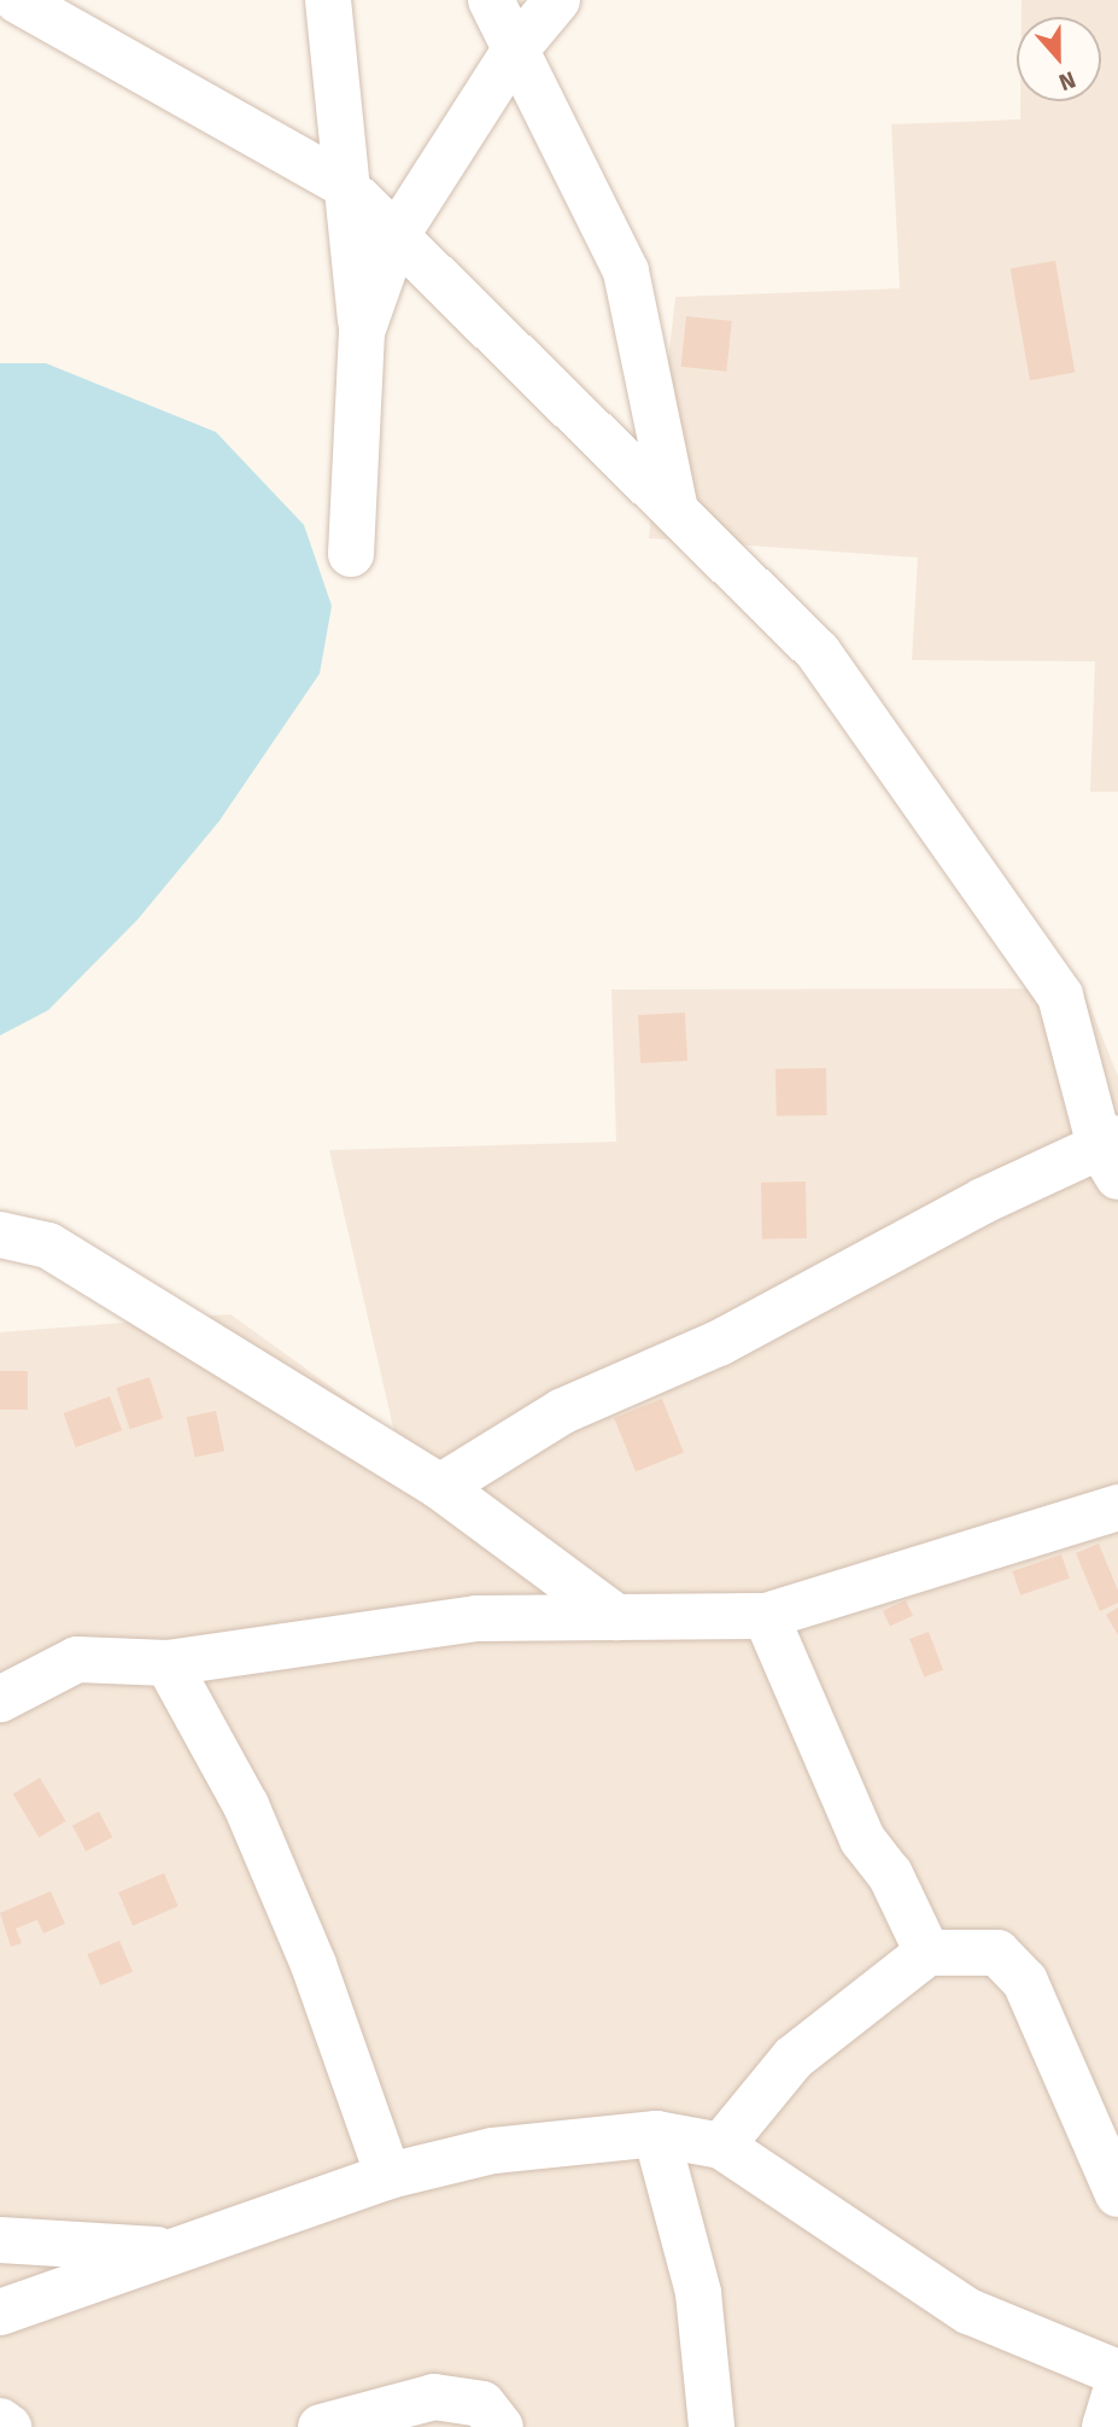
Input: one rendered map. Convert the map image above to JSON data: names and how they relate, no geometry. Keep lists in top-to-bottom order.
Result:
{
  "north": "bottom"
}
